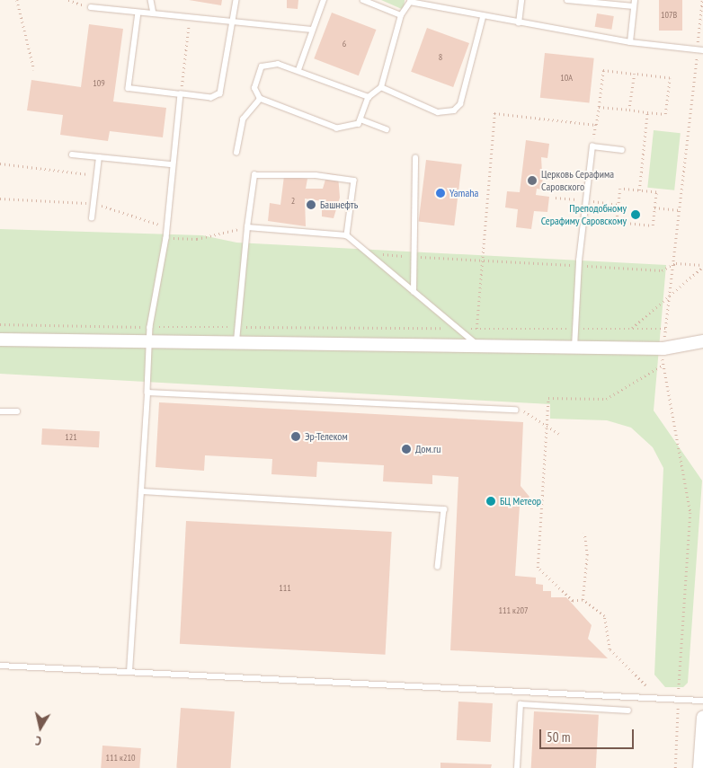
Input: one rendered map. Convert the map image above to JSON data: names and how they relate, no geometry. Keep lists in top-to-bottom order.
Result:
{
  "places": [
    "Церковь Серафима Саровского",
    "Yamaha",
    "Башнефть",
    "Преподобному Серафиму Саровскому",
    "Эр-Телеком",
    "Дом.ru",
    "БЦ Метеор"
  ],
  "house_numbers": [
    "107В",
    "6",
    "8",
    "10А",
    "109",
    "2",
    "121",
    "111",
    "111 к207",
    "111 к210"
  ],
  "scale_bar": "50 m",
  "north": "bottom"
}
